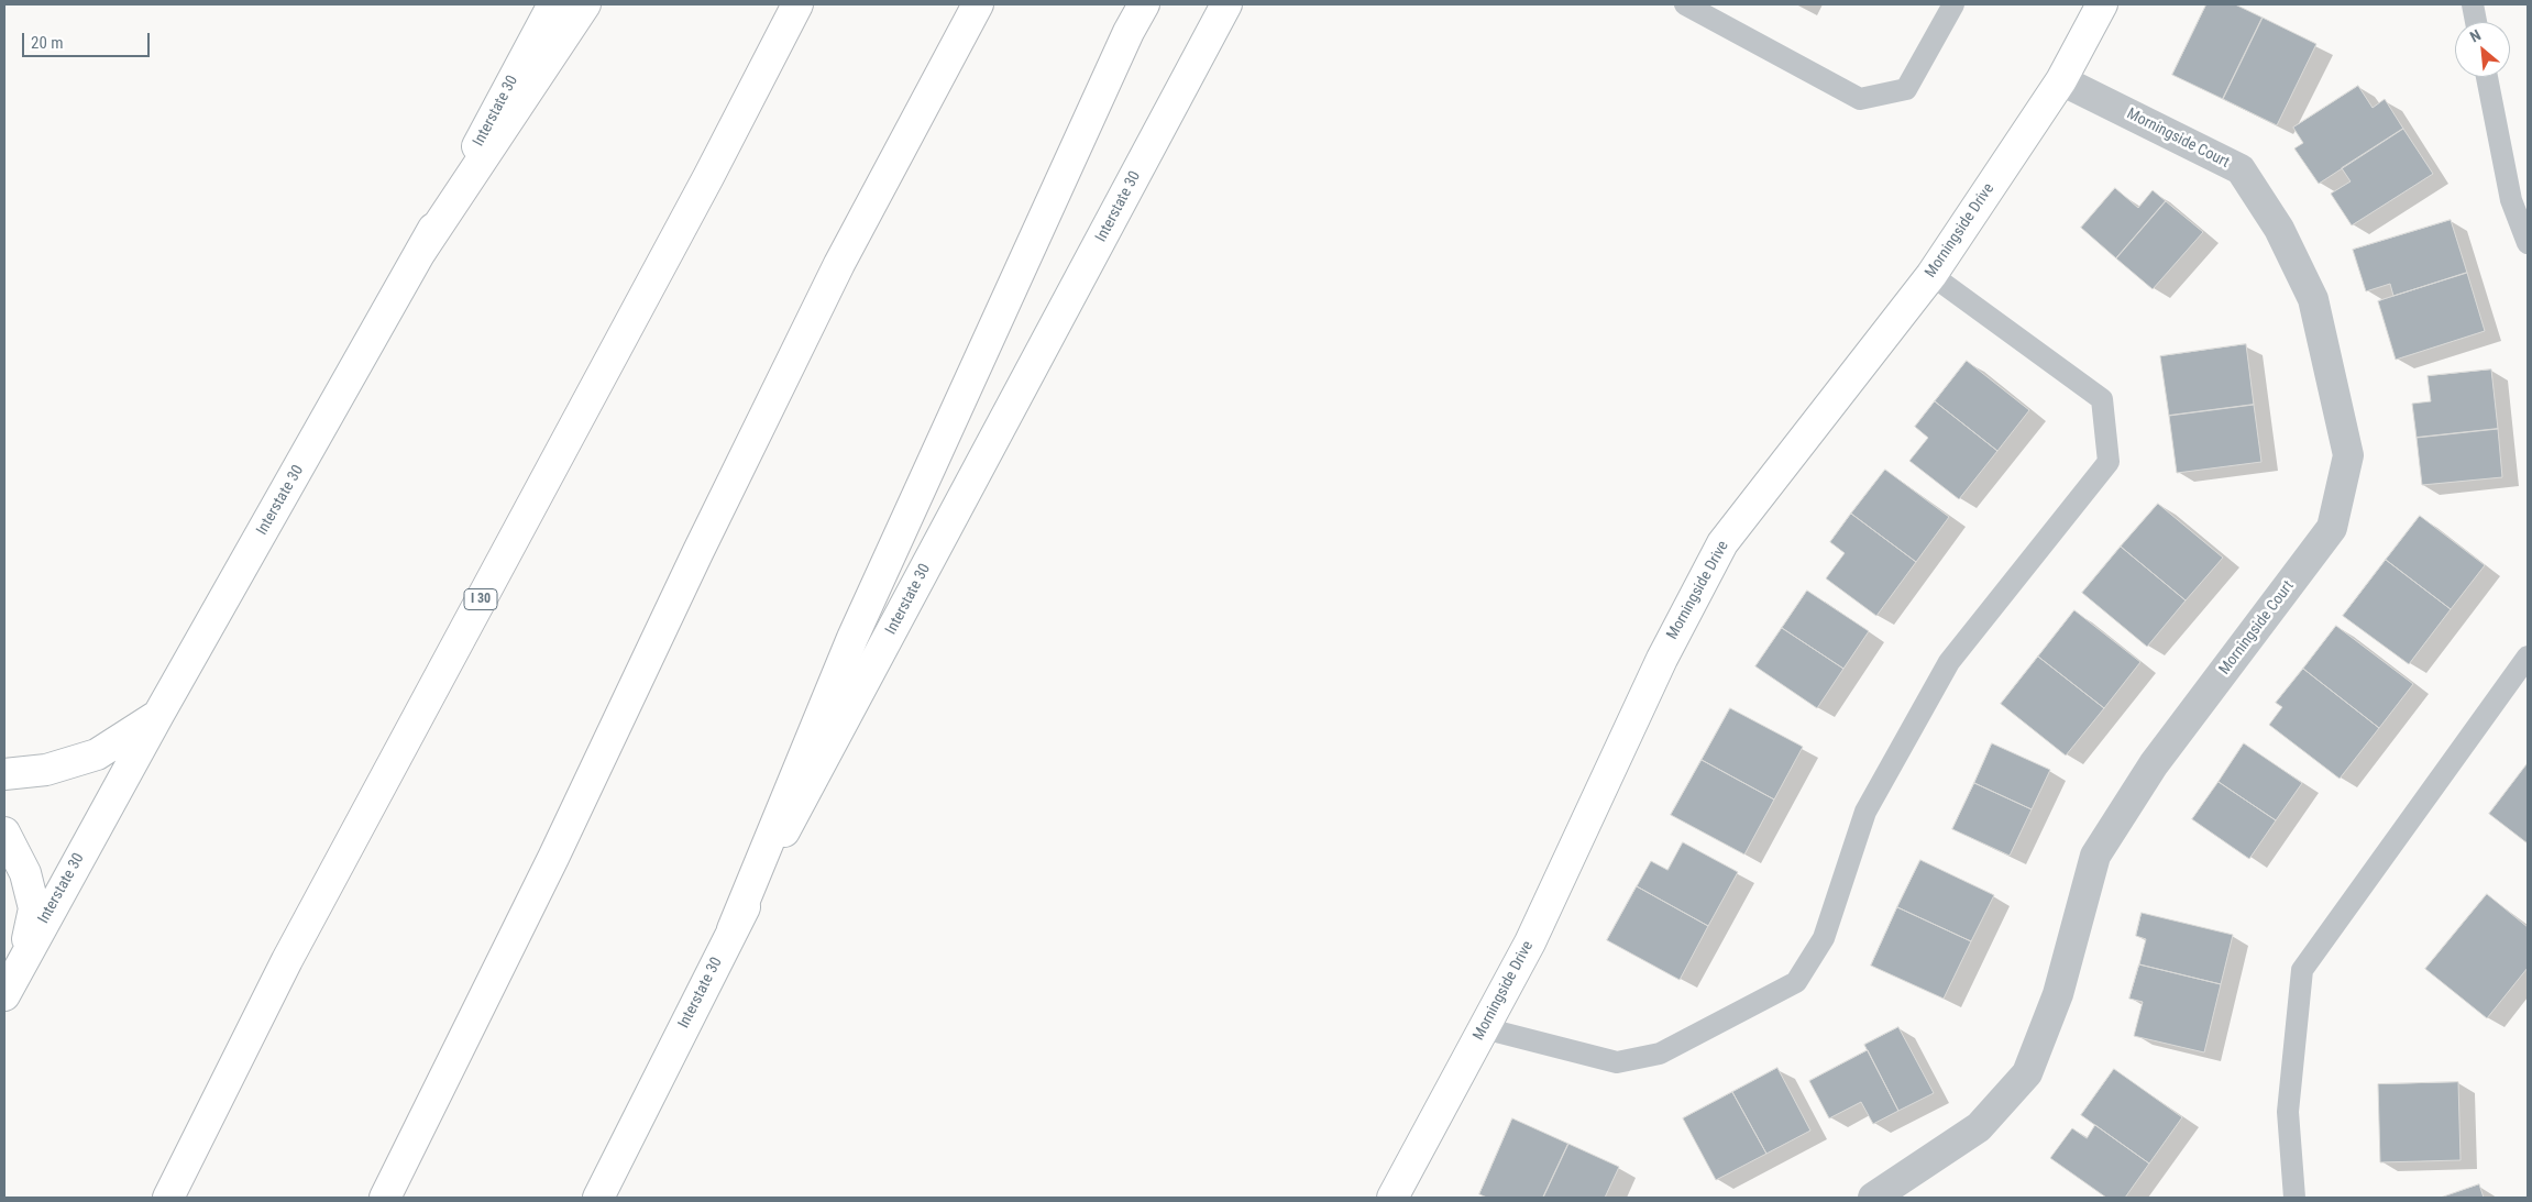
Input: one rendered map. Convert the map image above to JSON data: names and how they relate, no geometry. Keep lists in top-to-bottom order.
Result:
{
  "streets": {
    "main road": ["Interstate 30", "Morningside Drive", "I 30"],
    "street": ["Morningside Court"]
  },
  "crossings": [
    ["Morningside Court", "Morningside Drive"]
  ],
  "scale_bar": "20 m",
  "north": "top left"
}
